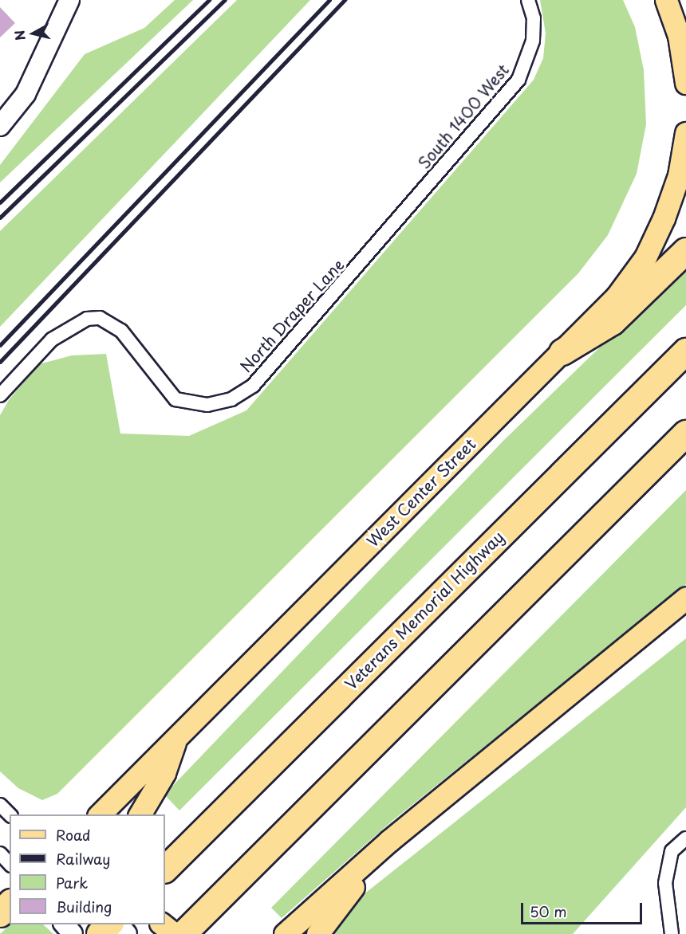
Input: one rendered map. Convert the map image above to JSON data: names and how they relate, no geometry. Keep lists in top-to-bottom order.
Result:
{
  "streets": {
    "highway": ["Veterans Memorial Highway"],
    "main road": ["West Center Street"],
    "street": ["South 1400 West", "North Draper Lane"]
  },
  "crossings": [
    ["South 1400 West", "North Draper Lane"]
  ],
  "legend": [
    "Road",
    "Railway",
    "Park",
    "Building"
  ],
  "scale_bar": "50 m",
  "north": "left"
}
